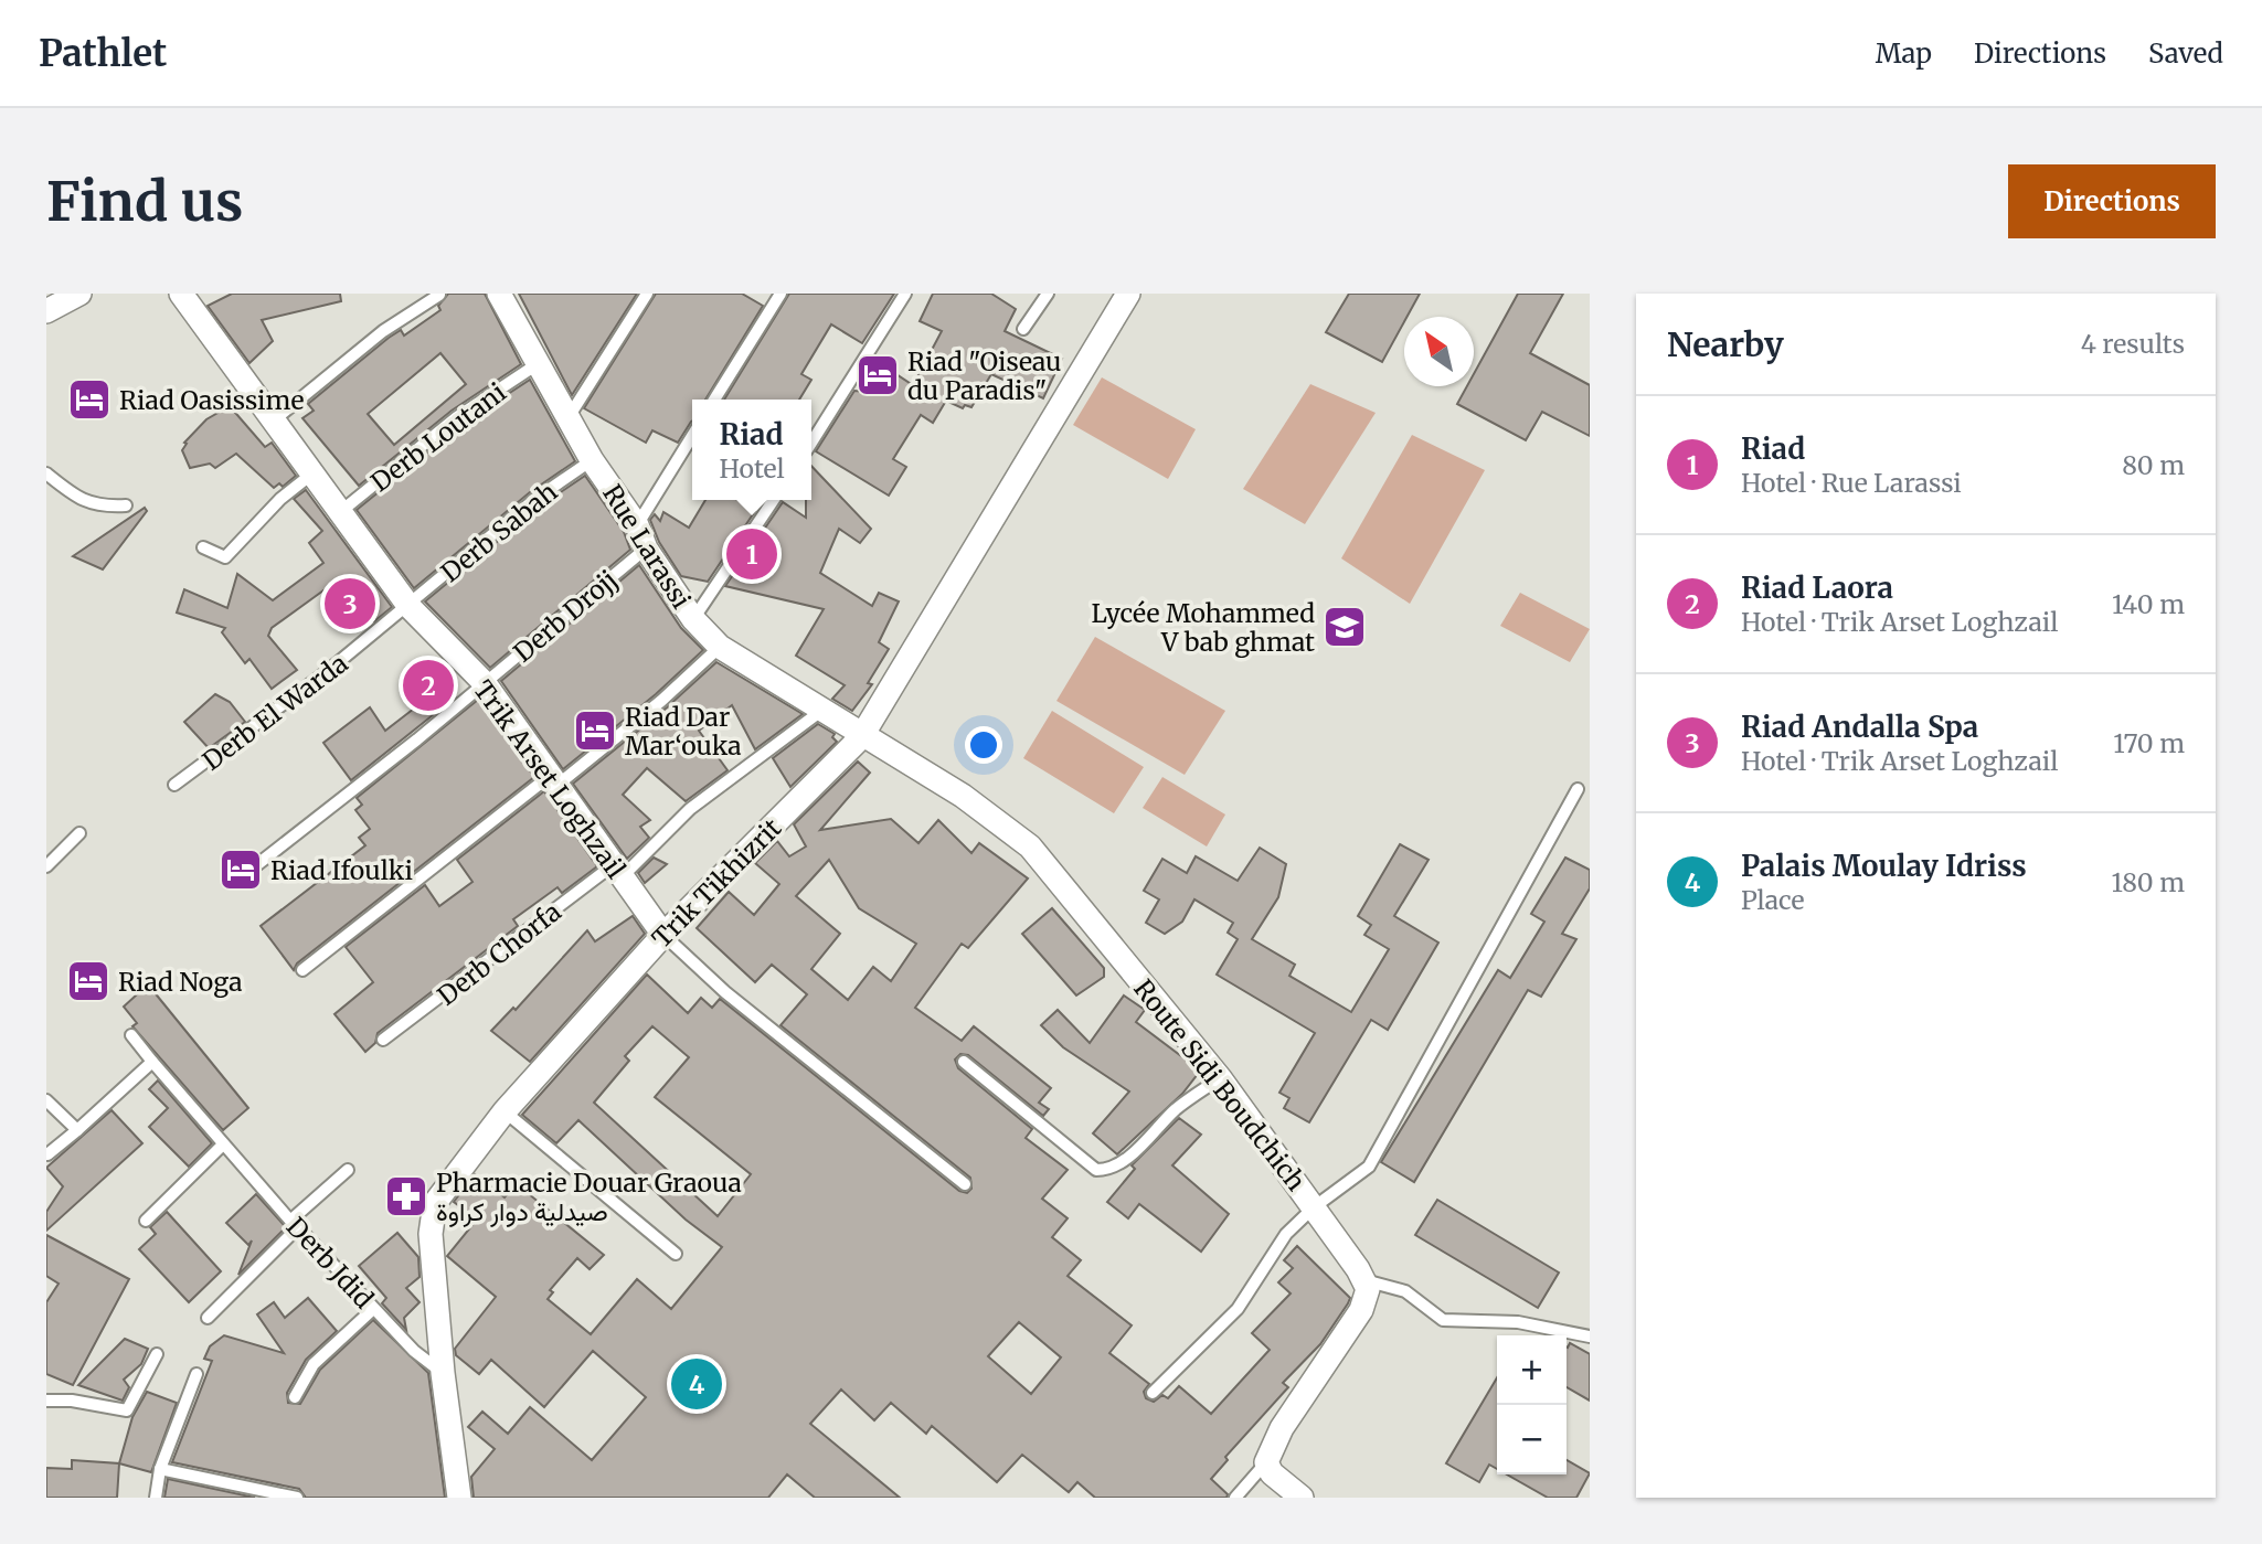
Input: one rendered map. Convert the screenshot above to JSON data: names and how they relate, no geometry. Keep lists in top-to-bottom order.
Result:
{
  "streets": {
    "street": [
      "Rue Larassi",
      "Trik Arset Loghzail",
      "Trik Tikhizrit",
      "Route Sidi Boudchich"
    ],
    "lane": [
      "Derb Loutani",
      "Derb Sabah",
      "Derb Drojj",
      "Derb El Warda",
      "Derb Chorfa",
      "Derb Jdid"
    ]
  },
  "crossings": [
    ["Derb Loutani", "Rue Larassi"],
    ["Derb Loutani", "Trik Arset Loghzail"],
    ["Derb Sabah", "Rue Larassi"],
    ["Derb Sabah", "Derb El Warda"],
    ["Derb Sabah", "Trik Arset Loghzail"],
    ["Rue Larassi", "Derb Drojj"],
    ["Rue Larassi", "Trik Tikhizrit"],
    ["Rue Larassi", "Derb Chorfa"],
    ["Rue Larassi", "Route Sidi Boudchich"],
    ["Derb Drojj", "Trik Arset Loghzail"],
    ["Derb El Warda", "Trik Arset Loghzail"],
    ["Trik Arset Loghzail", "Trik Tikhizrit"],
    ["Trik Arset Loghzail", "Derb Chorfa"],
    ["Trik Tikhizrit", "Route Sidi Boudchich"],
    ["Trik Tikhizrit", "Derb Jdid"]
  ],
  "places": {
    "hotel": [
      "Riad \"Oiseau du Paradis\"",
      "Riad Oasissime",
      "Riad Dar Mar‘ouka",
      "Riad Ifoulki",
      "Riad Noga"
    ],
    "school or university": ["Lycée Mohammed V bab ghmat"],
    "pharmacy": ["Pharmacie Douar Graoua صيدلية دوار كراوة"]
  },
  "north": "top left",
  "page": {
    "header": "Pathlet",
    "nav": ["Map", "Directions", "Saved"],
    "buttons": "Directions",
    "title": "Find us",
    "heading": ["Nearby", "4 results"],
    "list": [
      {
        "mark": "1",
        "name": "Riad",
        "note": "Hotel · Rue Larassi",
        "value": "80 m"
      },
      {
        "mark": "2",
        "name": "Riad Laora",
        "note": "Hotel · Trik Arset Loghzail",
        "value": "140 m"
      },
      {
        "mark": "3",
        "name": "Riad Andalla Spa",
        "note": "Hotel · Trik Arset Loghzail",
        "value": "170 m"
      },
      {
        "mark": "4",
        "name": "Palais Moulay Idriss",
        "note": "Place",
        "value": "180 m"
      }
    ],
    "popup": ["Riad", "Hotel"],
    "pins": [
      "1",
      "3",
      "2",
      "4"
    ],
    "map_buttons": ["+", "−"]
  }
}
